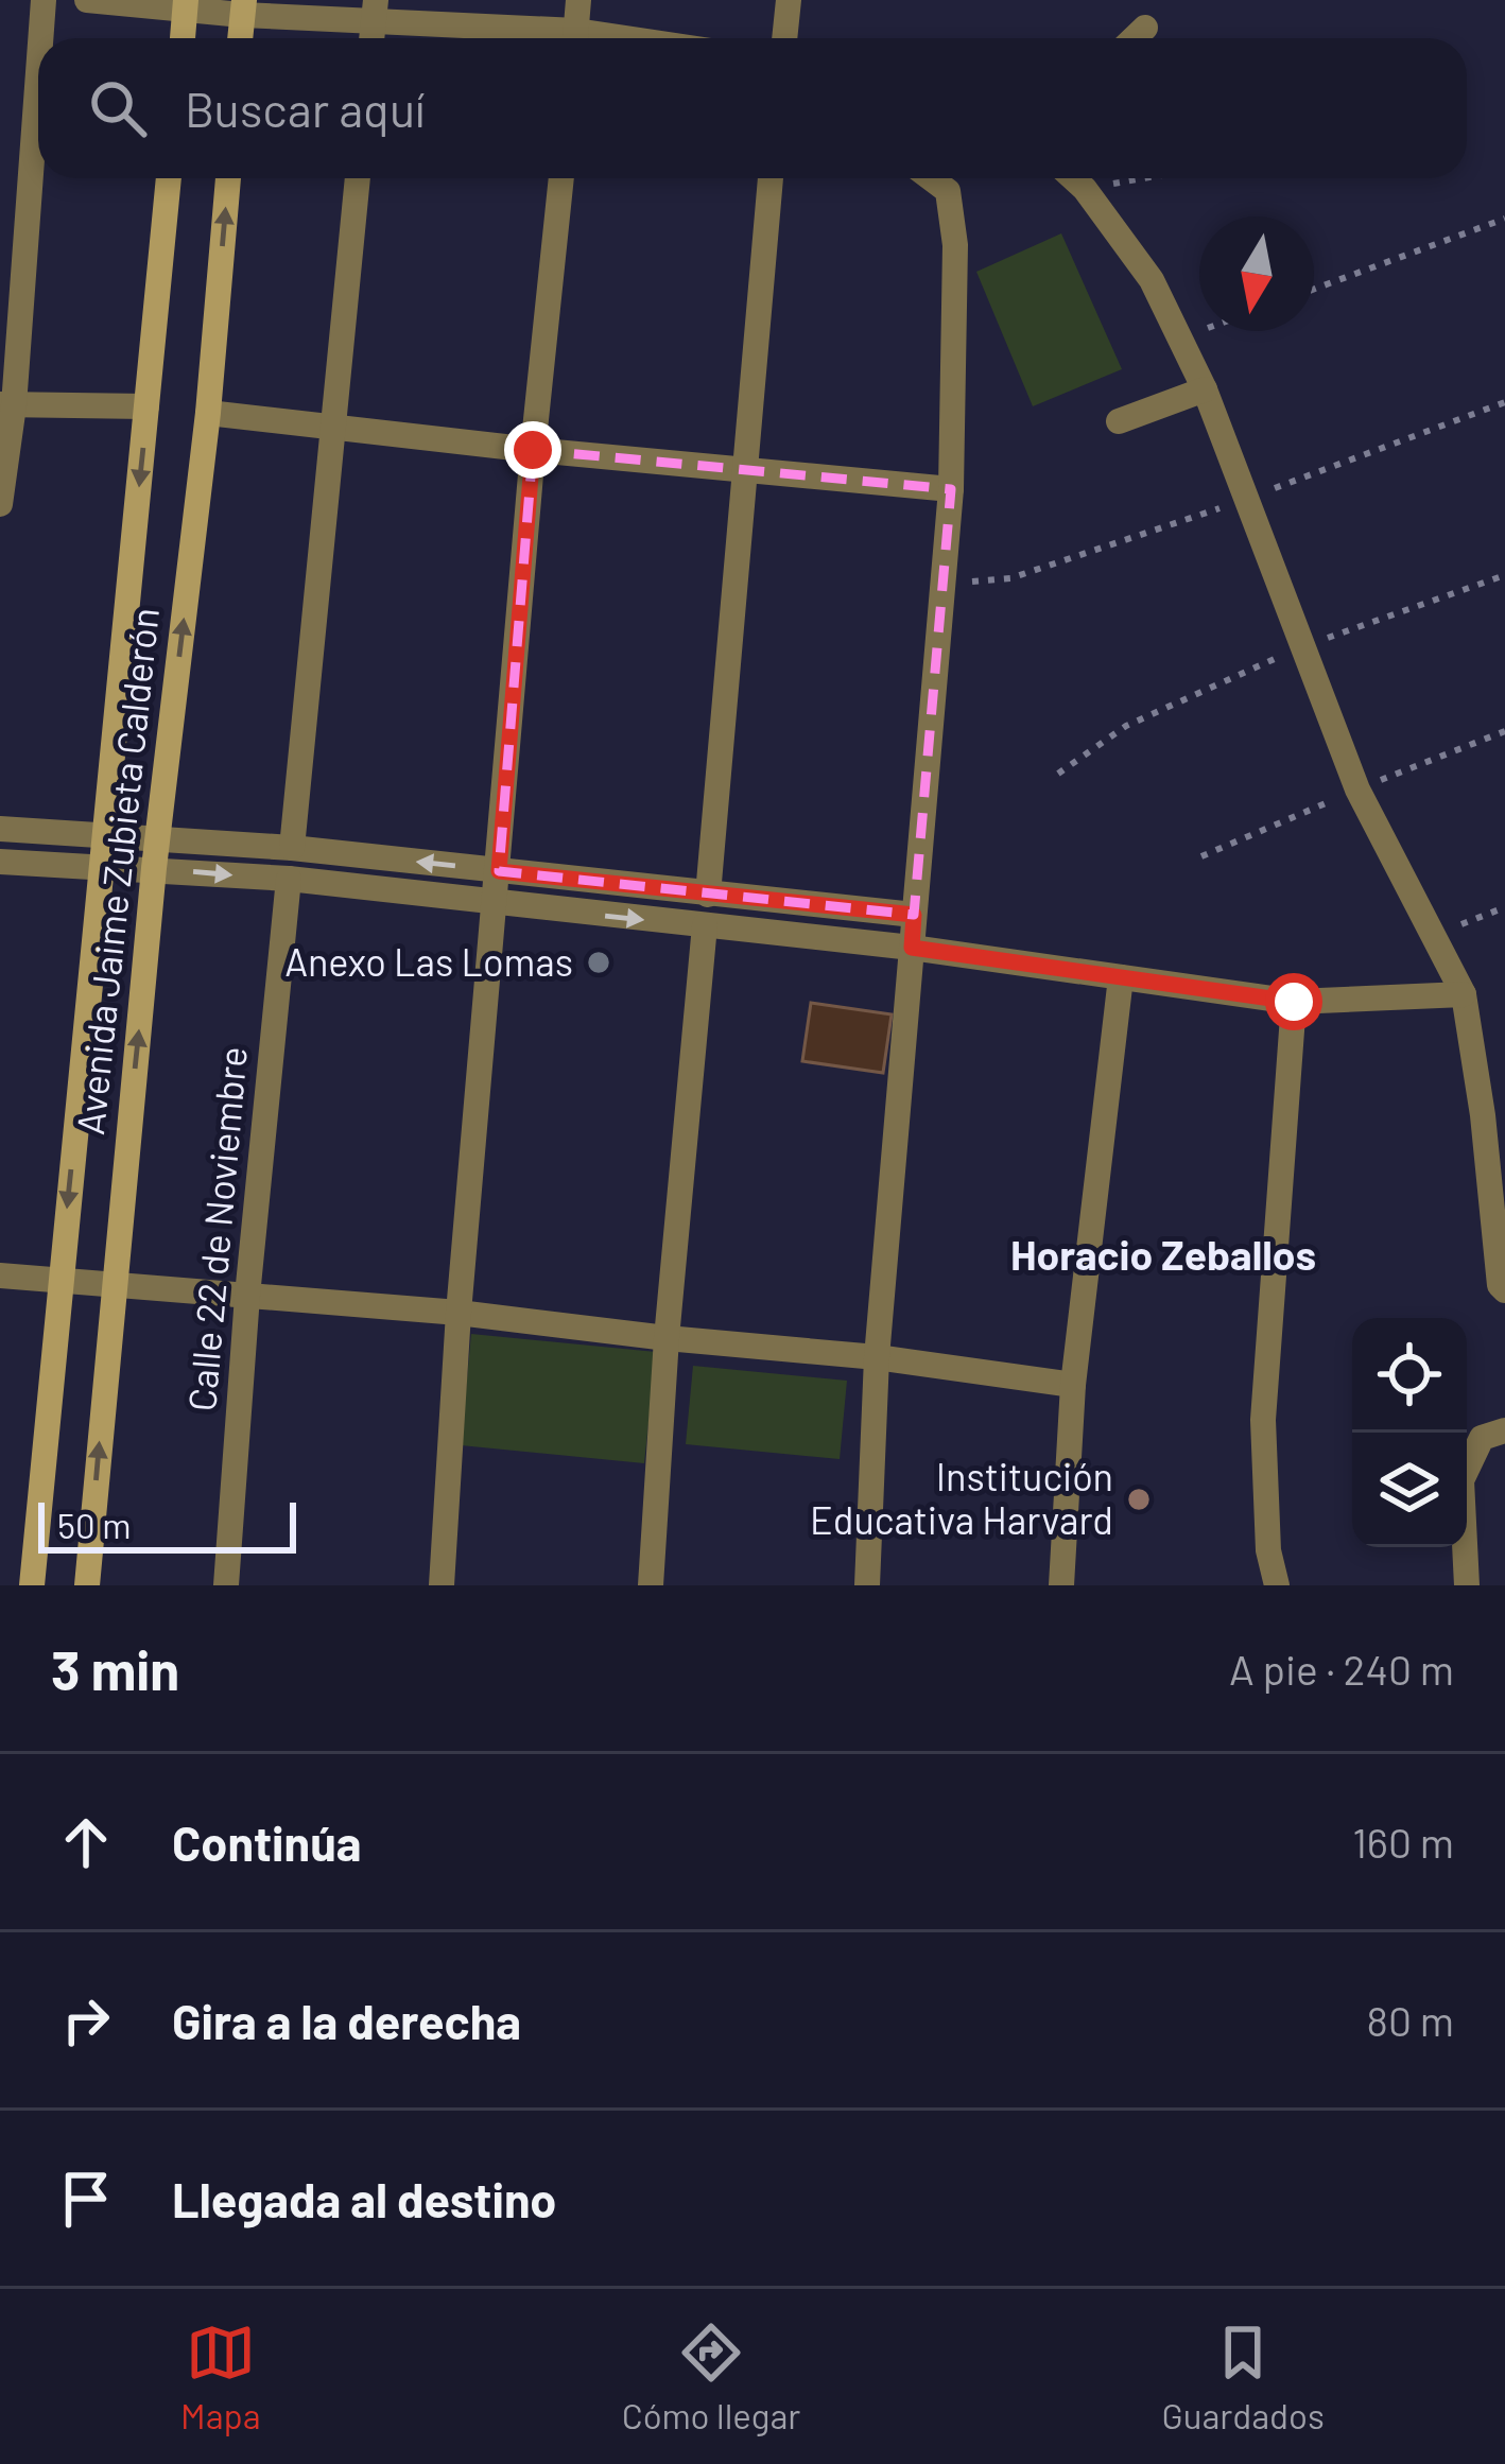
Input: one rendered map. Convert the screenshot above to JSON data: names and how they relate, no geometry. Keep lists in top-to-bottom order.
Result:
{
  "streets": {
    "street": ["Avenida Jaime Zubieta Calderón", "Calle 22 de Noviembre"]
  },
  "districts": ["Horacio Zeballos"],
  "places": ["Anexo Las Lomas", "Institución Educativa Harvard"],
  "scale_bar": "50 m",
  "north": "bottom",
  "page": {
    "search": "Buscar aquí",
    "scale": "50 m",
    "heading": ["3 min", "A pie · 240 m"],
    "list": [
      ["Continúa", "160 m"],
      ["Gira a la derecha", "80 m"],
      "Llegada al destino"
    ],
    "nav": ["Mapa", "Cómo llegar", "Guardados"]
  }
}
